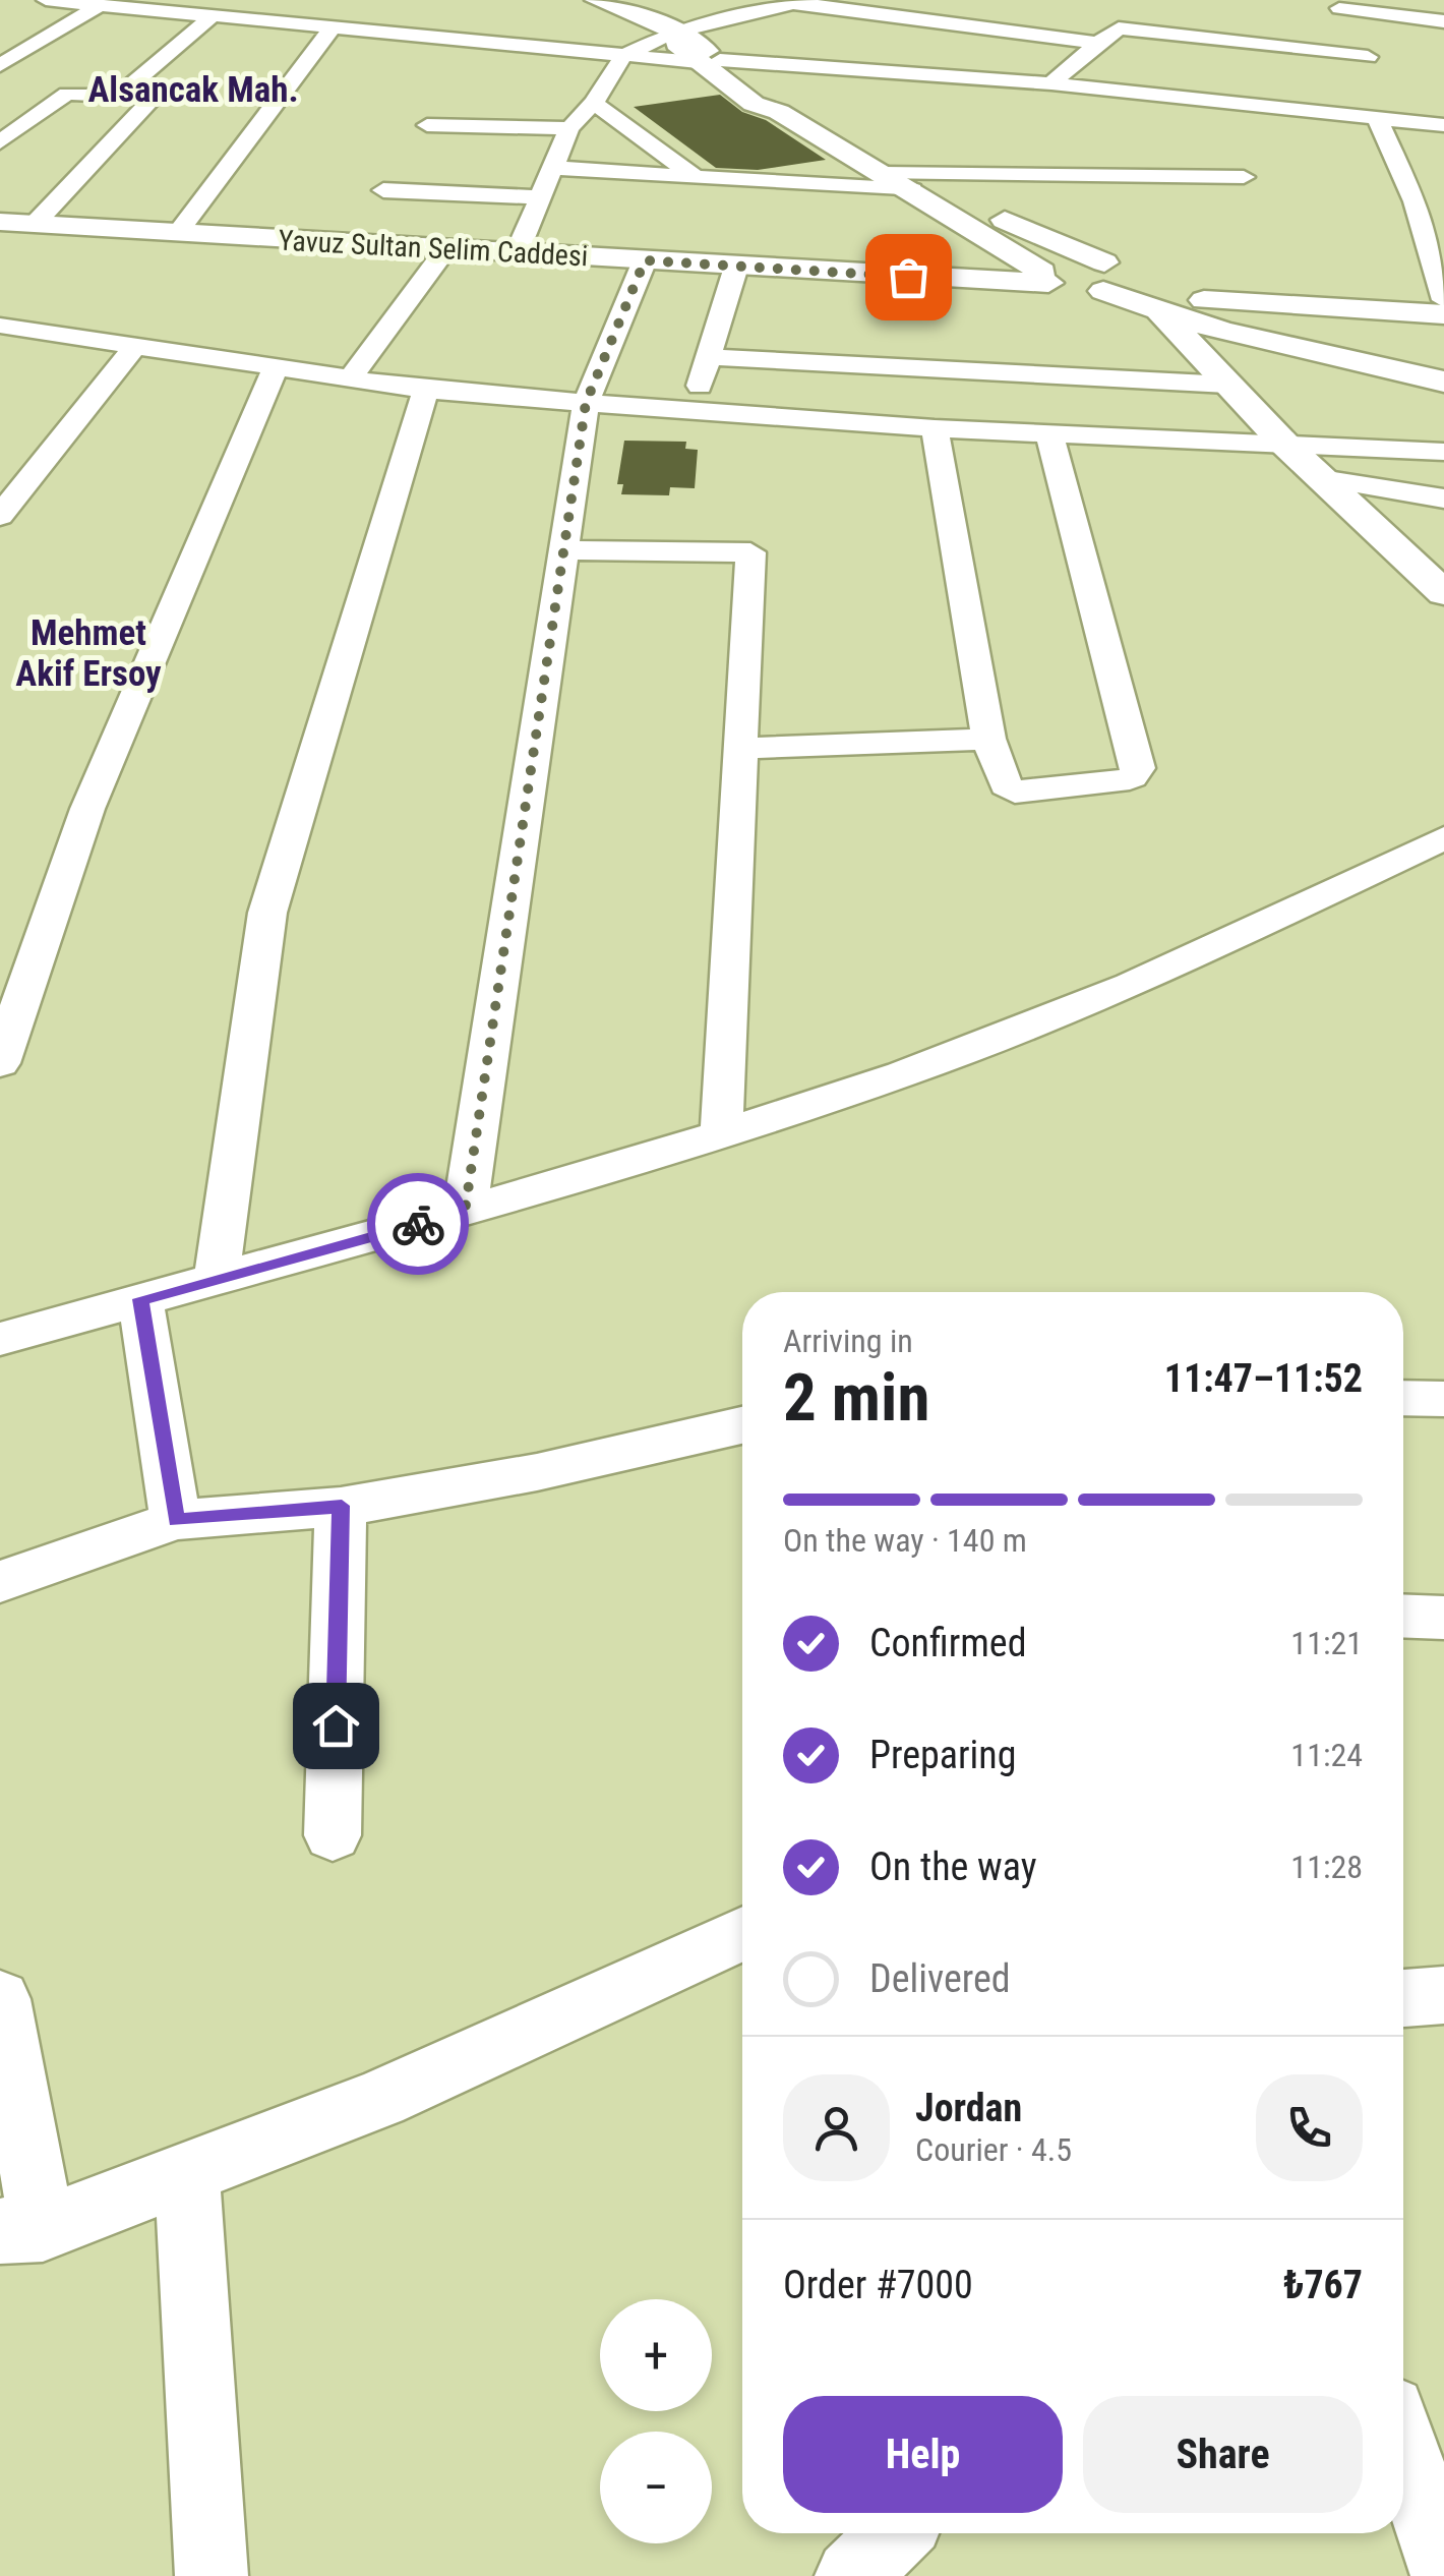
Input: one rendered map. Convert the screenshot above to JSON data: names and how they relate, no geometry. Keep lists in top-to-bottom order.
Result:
{
  "streets": {
    "street": ["Yavuz Sultan Selim Caddesi"]
  },
  "districts": ["Alsancak Mah.", "Mehmet Akif Ersoy"],
  "page": {
    "heading": ["2 min", "Arriving in", "11:47–11:52"],
    "panel": [
      "Jordan",
      "Courier · 4.5",
      "Order #7000",
      "₺767"
    ],
    "bar": "On the way · 140 m",
    "list": [
      ["Confirmed", "11:21"],
      ["Preparing", "11:24"],
      ["On the way", "11:28"],
      "Delivered"
    ],
    "map_buttons": ["+", "−"],
    "buttons": ["Help", "Share"]
  }
}
